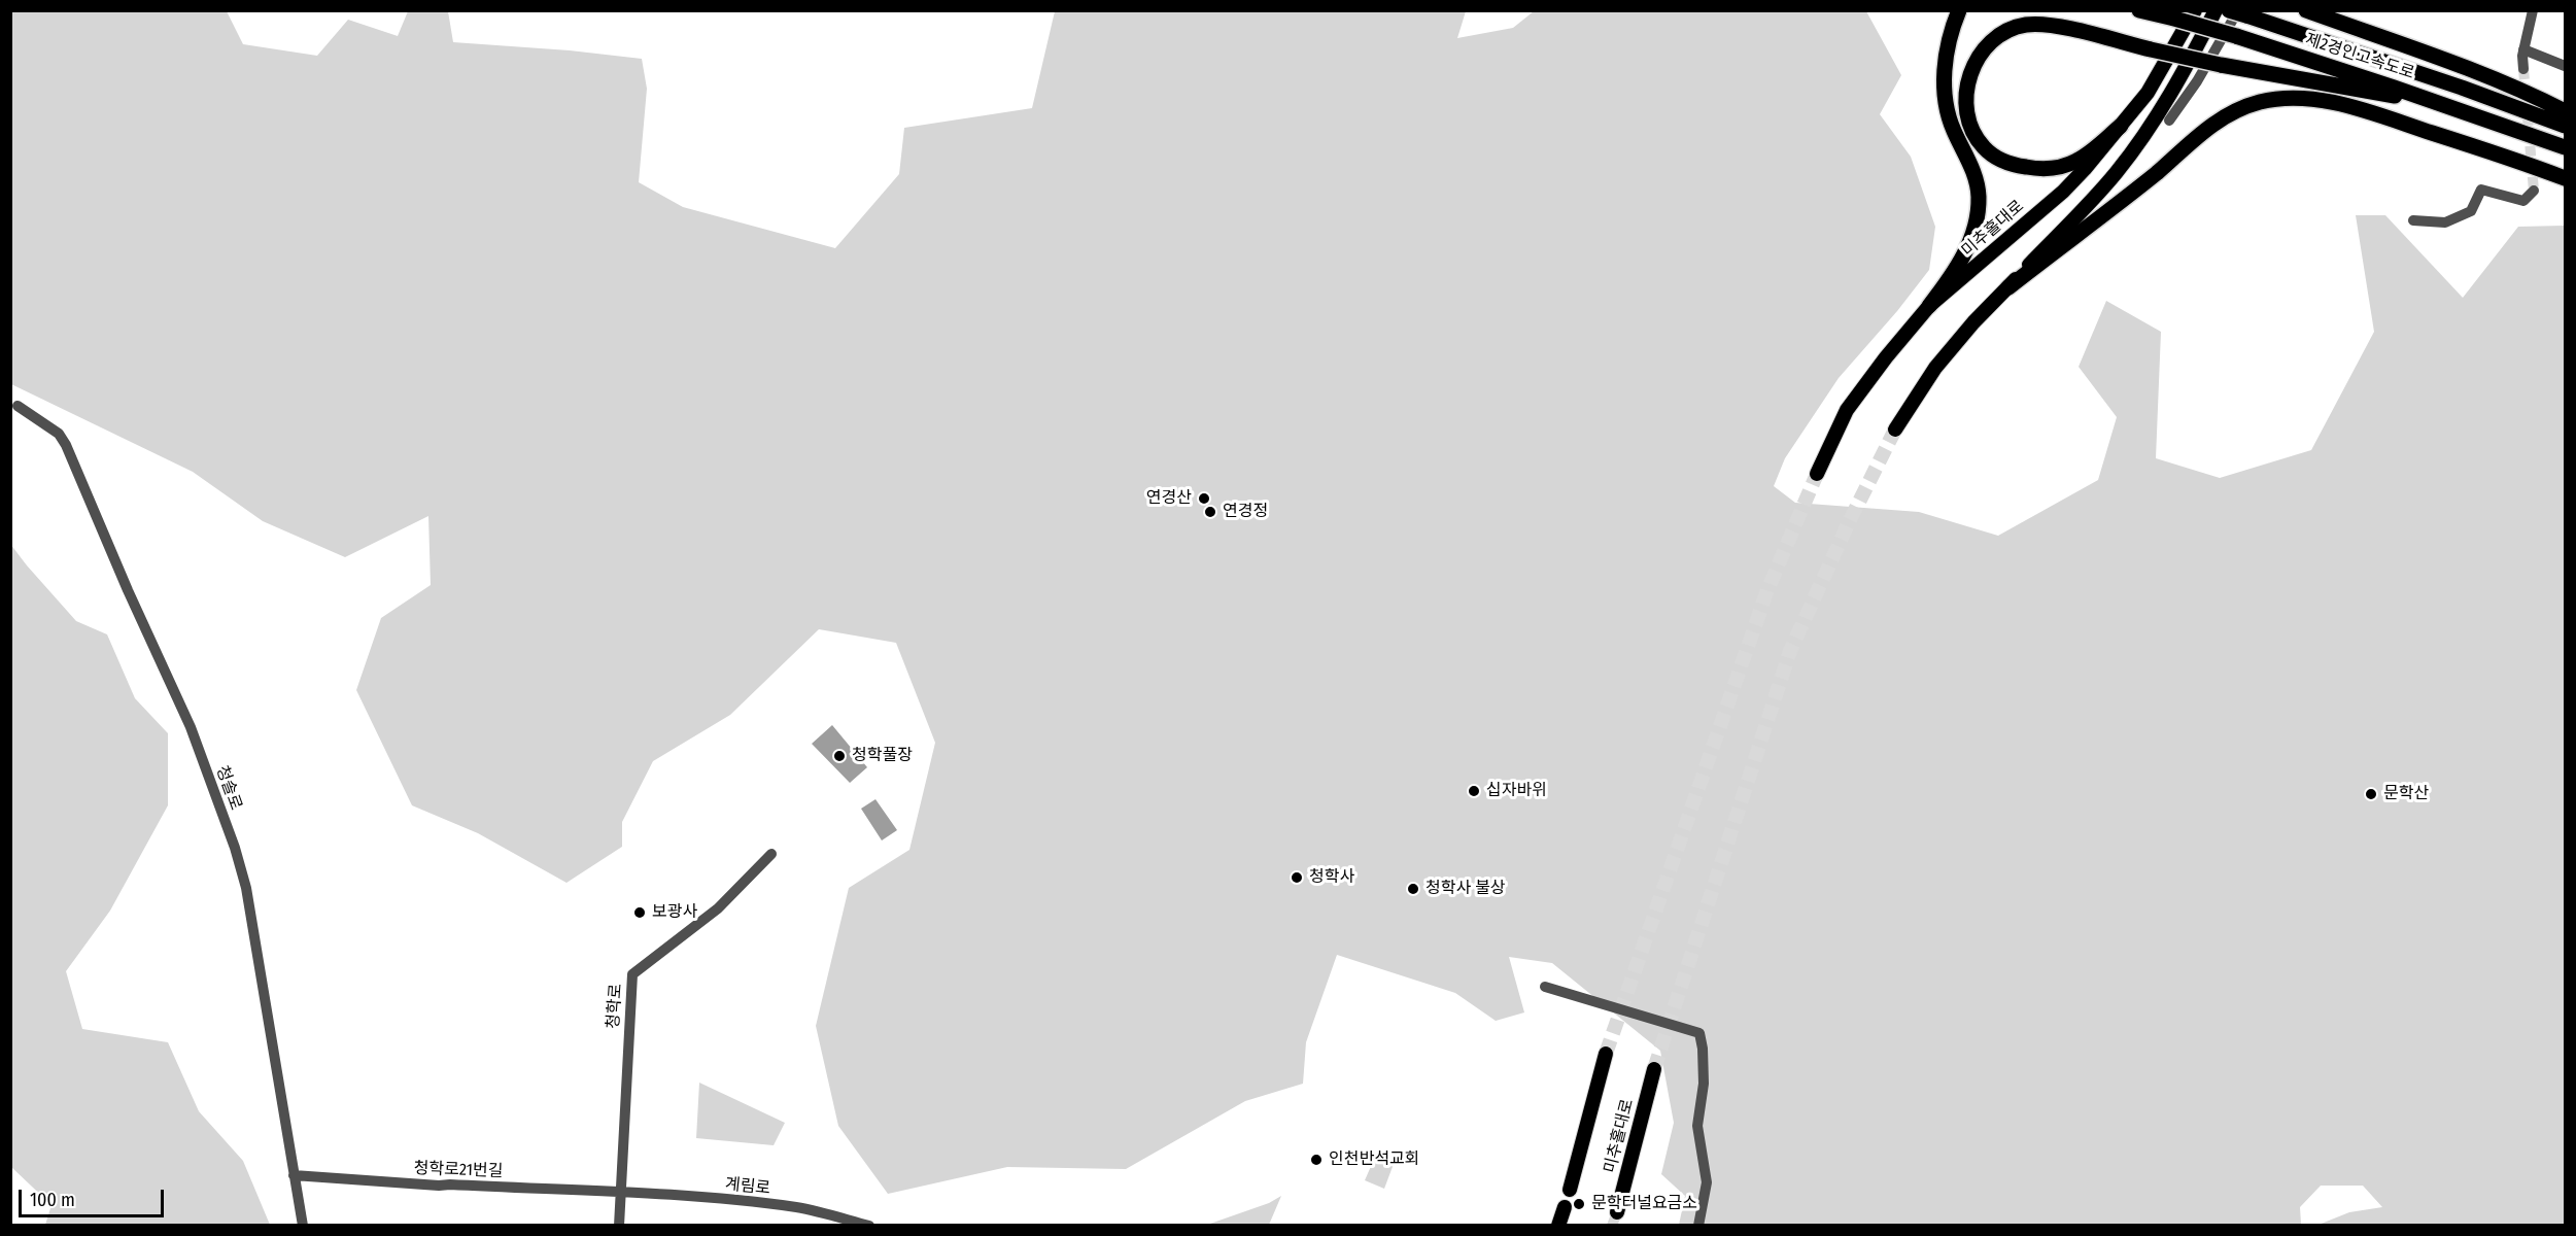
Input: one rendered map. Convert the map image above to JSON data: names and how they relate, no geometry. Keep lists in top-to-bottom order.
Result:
{
  "streets": {
    "highway": ["제2경인고속도로"],
    "main road": ["미추홀대로"],
    "street": [
      "청솔로",
      "청학로",
      "청학로21번길",
      "계림로"
    ]
  },
  "crossings": [
    ["청솔로", "청학로21번길"],
    ["청학로", "청학로21번길"],
    ["청학로", "계림로"],
    ["청학로21번길", "계림로"]
  ],
  "places": [
    "연경산",
    "연경정",
    "청학풀장",
    "십자바위",
    "문학산",
    "청학사",
    "청학사 불상",
    "보광사",
    "인천반석교회",
    "문학터널요금소"
  ],
  "scale_bar": "100 m"
}
